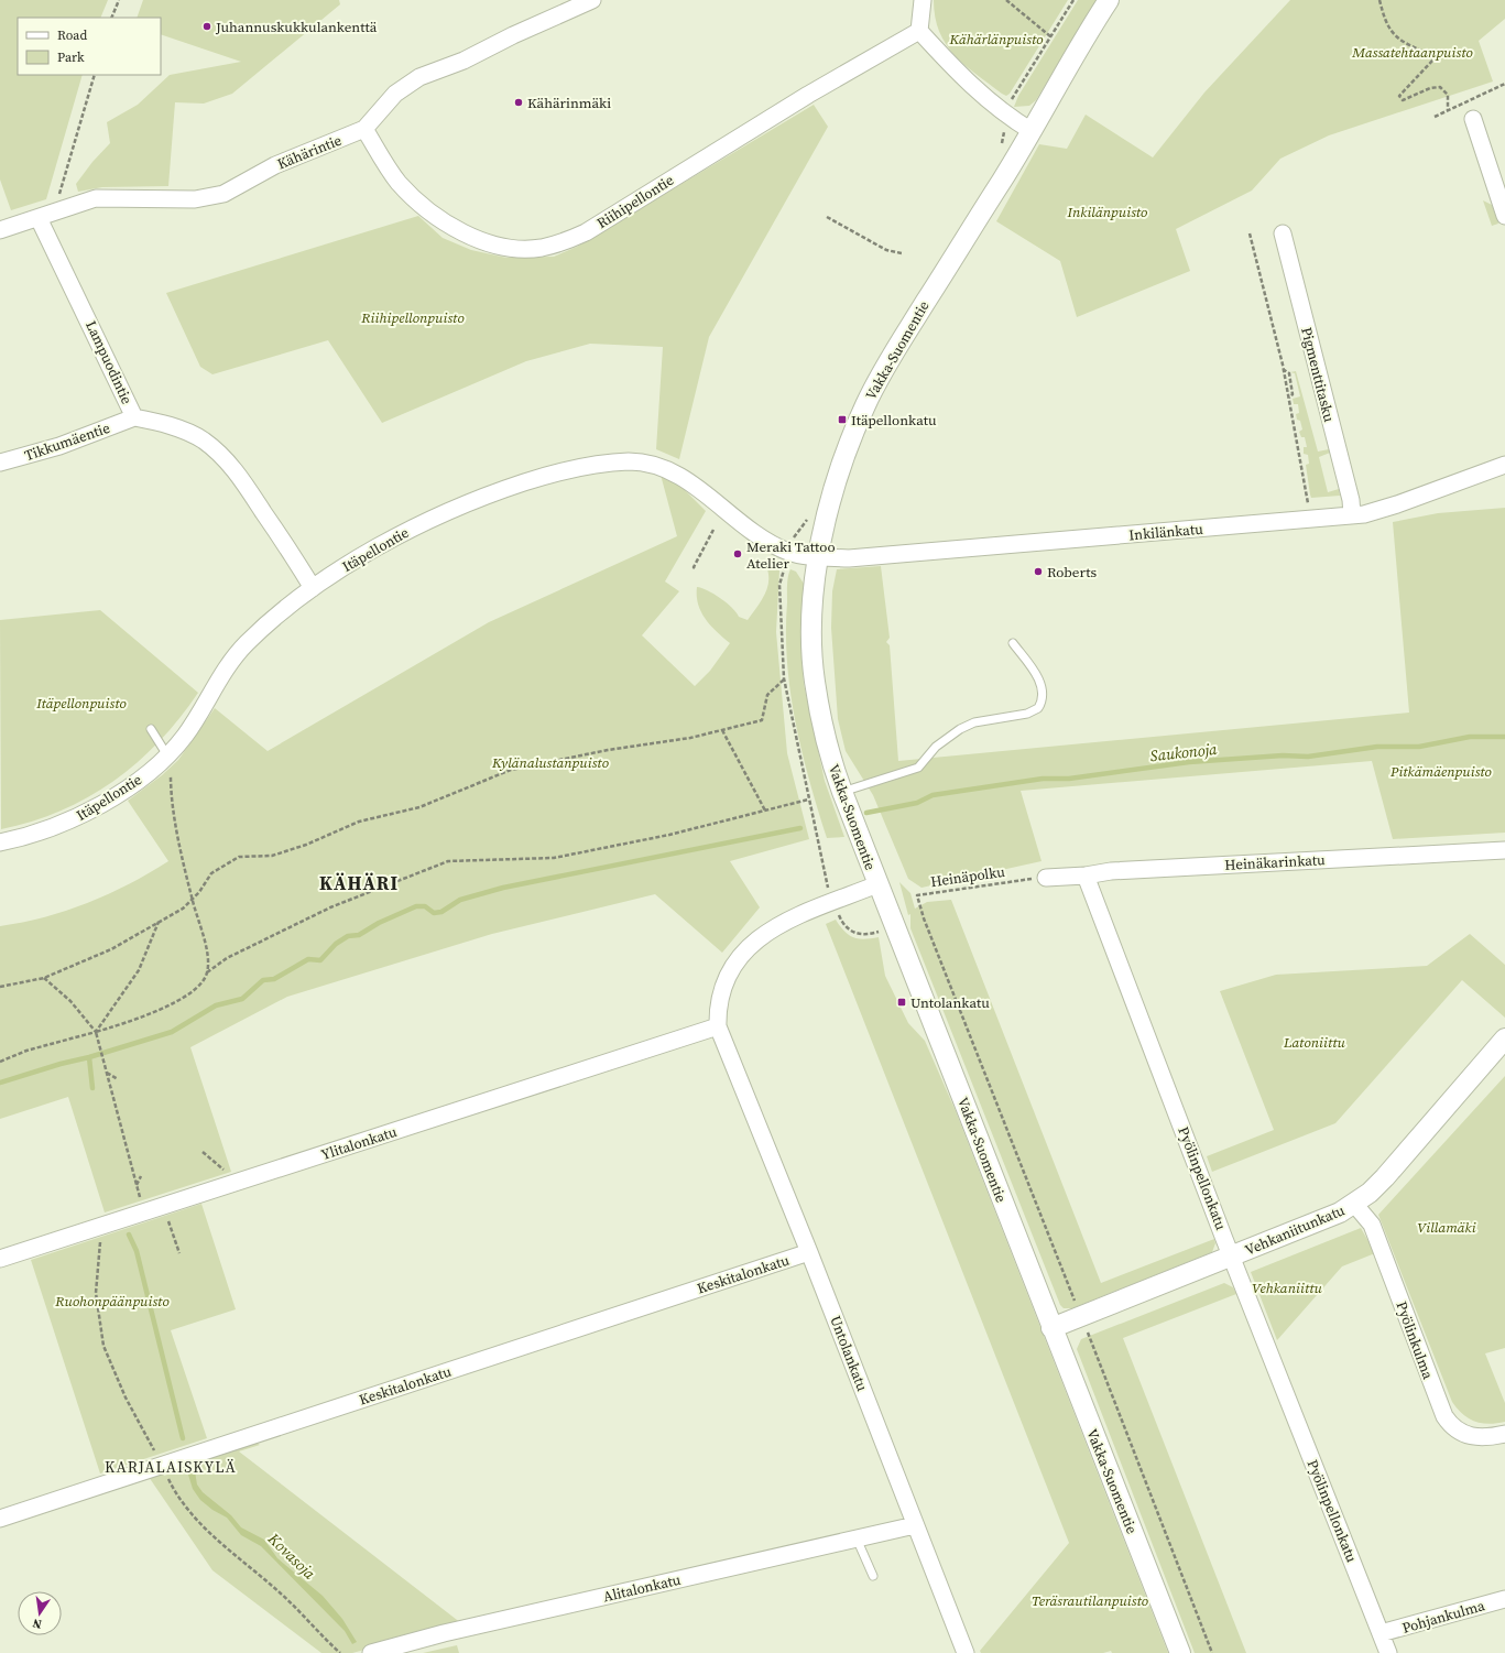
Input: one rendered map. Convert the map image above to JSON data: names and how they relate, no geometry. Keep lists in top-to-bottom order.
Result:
{
  "streets": {
    "street": [
      "Kähärintie",
      "Riihipellontie",
      "Vakka-Suomentie",
      "Lampuodintie",
      "Pigmenttitasku",
      "Tikkumäentie",
      "Inkilänkatu",
      "Itäpellontie",
      "Heinäkarinkatu",
      "Ylitalonkatu",
      "Pyölinpellonkatu",
      "Vehkaniitunkatu",
      "Keskitalonkatu",
      "Pyölinkulma",
      "Untolankatu",
      "Alitalonkatu",
      "Pohjankulma"
    ],
    "path": ["Heinäpolku"]
  },
  "crossings": [
    ["Kähärintie", "Riihipellontie"],
    ["Kähärintie", "Lampuodintie"],
    ["Vakka-Suomentie", "Inkilänkatu"],
    ["Vakka-Suomentie", "Itäpellontie"],
    ["Vakka-Suomentie", "Vehkaniitunkatu"],
    ["Vakka-Suomentie", "Untolankatu"],
    ["Lampuodintie", "Tikkumäentie"],
    ["Lampuodintie", "Itäpellontie"],
    ["Pigmenttitasku", "Inkilänkatu"],
    ["Inkilänkatu", "Itäpellontie"],
    ["Heinäkarinkatu", "Heinäpolku"],
    ["Heinäkarinkatu", "Pyölinpellonkatu"],
    ["Heinäpolku", "Vehkaniitunkatu"],
    ["Ylitalonkatu", "Untolankatu"],
    ["Pyölinpellonkatu", "Vehkaniitunkatu"],
    ["Pyölinpellonkatu", "Pohjankulma"],
    ["Vehkaniitunkatu", "Pyölinkulma"],
    ["Keskitalonkatu", "Untolankatu"],
    ["Untolankatu", "Alitalonkatu"]
  ],
  "districts": ["KÄHÄRI", "KARJALAISKYLÄ"],
  "water": ["Saukonoja", "Kovasoja"],
  "parks": [
    "Kähärlänpuisto",
    "Massatehtaanpuisto",
    "Inkilänpuisto",
    "Riihipellonpuisto",
    "Itäpellonpuisto",
    "Kylänalustanpuisto",
    "Pitkämäenpuisto",
    "Latoniittu",
    "Villamäki",
    "Vehkaniittu",
    "Ruohonpäänpuisto",
    "Teräsrautilanpuisto"
  ],
  "places": {
    "other": [
      "Juhannuskukkulankenttä",
      "Kähärinmäki",
      "Meraki Tattoo Atelier",
      "Roberts"
    ],
    "transit": ["Itäpellonkatu", "Untolankatu"]
  },
  "legend": ["Road", "Park"],
  "north": "bottom"
}
